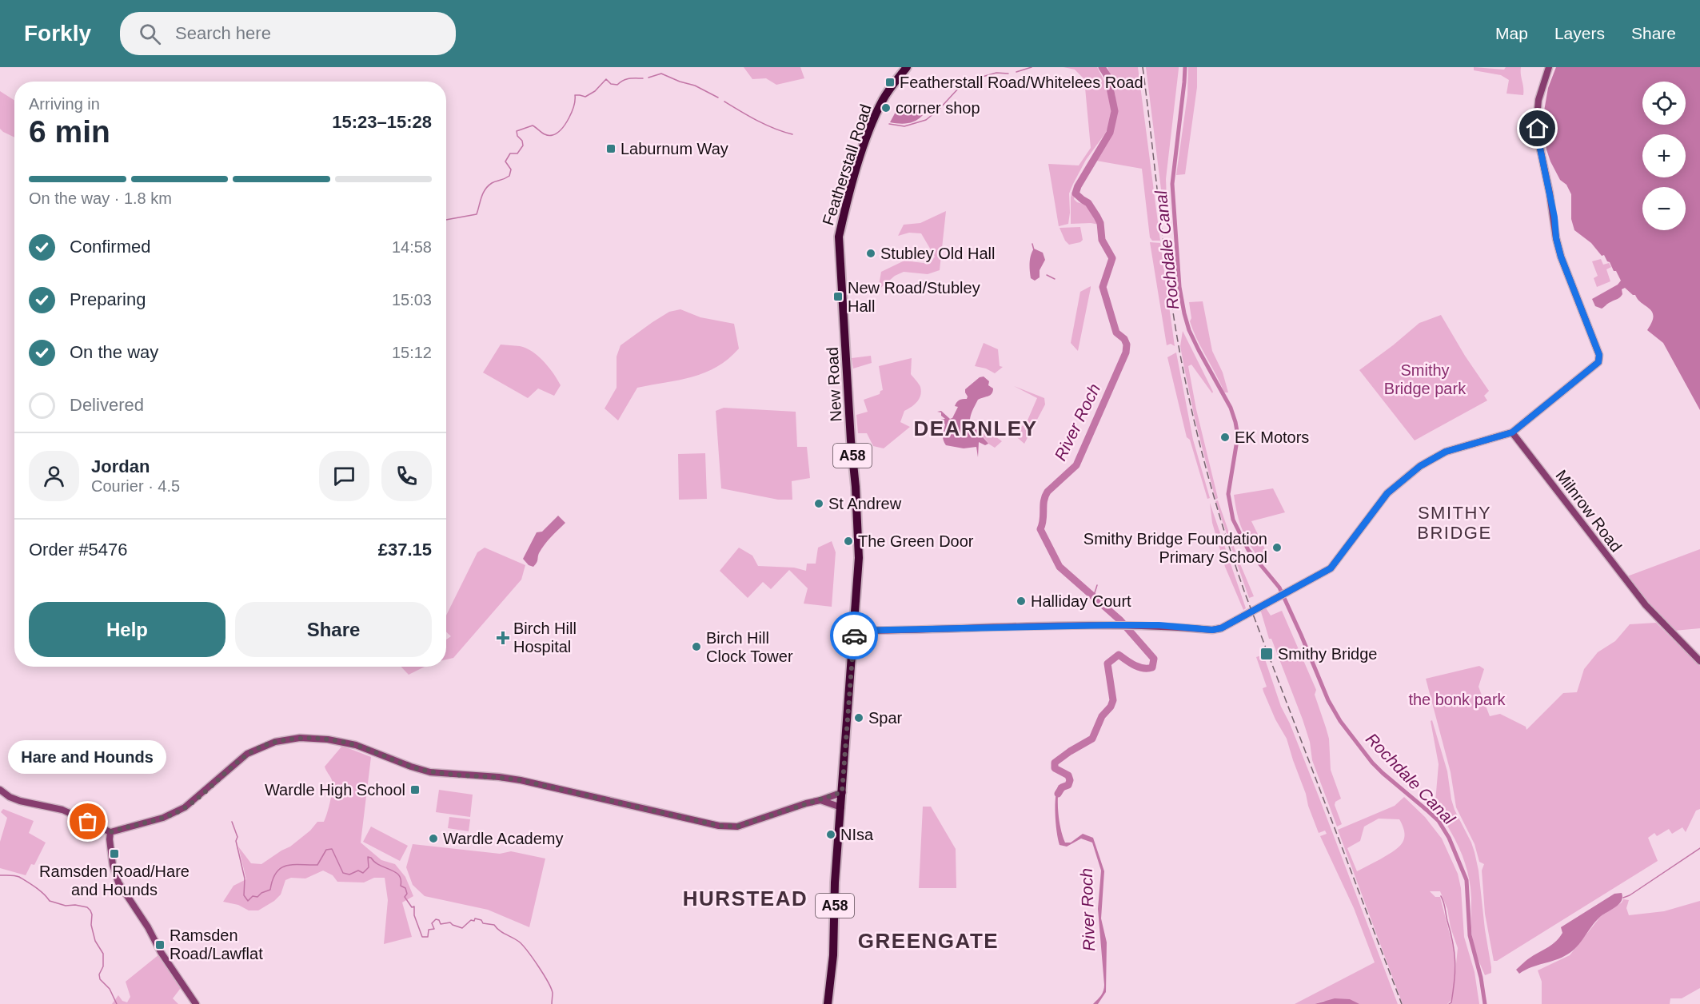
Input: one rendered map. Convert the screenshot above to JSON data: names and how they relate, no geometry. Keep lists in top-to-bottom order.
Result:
{
  "streets": {
    "highway": ["Featherstall Road", "New Road", "A58"],
    "street": ["Milnrow Road"]
  },
  "crossings": [
    ["Featherstall Road", "New Road"],
    ["New Road", "A58"]
  ],
  "districts": [
    "DEARNLEY",
    "SMITHY BRIDGE",
    "HURSTEAD",
    "GREENGATE"
  ],
  "water": ["Rochdale Canal", "River Roch"],
  "parks": ["Smithy Bridge park", "the bonk park"],
  "places": {
    "transit": [
      "Featherstall Road/Whitelees Road",
      "Laburnum Way",
      "New Road/Stubley Hall",
      "Smithy Bridge",
      "Wardle High School",
      "Ramsden Road/Hare and Hounds",
      "Ramsden Road/Lawflat"
    ],
    "other": [
      "corner shop",
      "Stubley Old Hall",
      "EK Motors",
      "St Andrew",
      "The Green Door",
      "Smithy Bridge Foundation Primary School",
      "Halliday Court",
      "Birch Hill Clock Tower",
      "Spar",
      "Hare and Hounds",
      "NIsa",
      "Wardle Academy"
    ],
    "health": ["Birch Hill Hospital"]
  },
  "page": {
    "header": "Forkly",
    "search": "Search here",
    "nav": ["Map", "Layers", "Share"],
    "map_buttons": ["+", "−"],
    "heading": ["6 min", "Arriving in", "15:23–15:28"],
    "panel": [
      "Jordan",
      "Courier · 4.5",
      "Order #5476",
      "£37.15"
    ],
    "bar": "On the way · 1.8 km",
    "list": [
      ["Confirmed", "14:58"],
      ["Preparing", "15:03"],
      ["On the way", "15:12"],
      "Delivered"
    ],
    "buttons": ["Help", "Share"],
    "bubble": "Hare and Hounds"
  }
}
